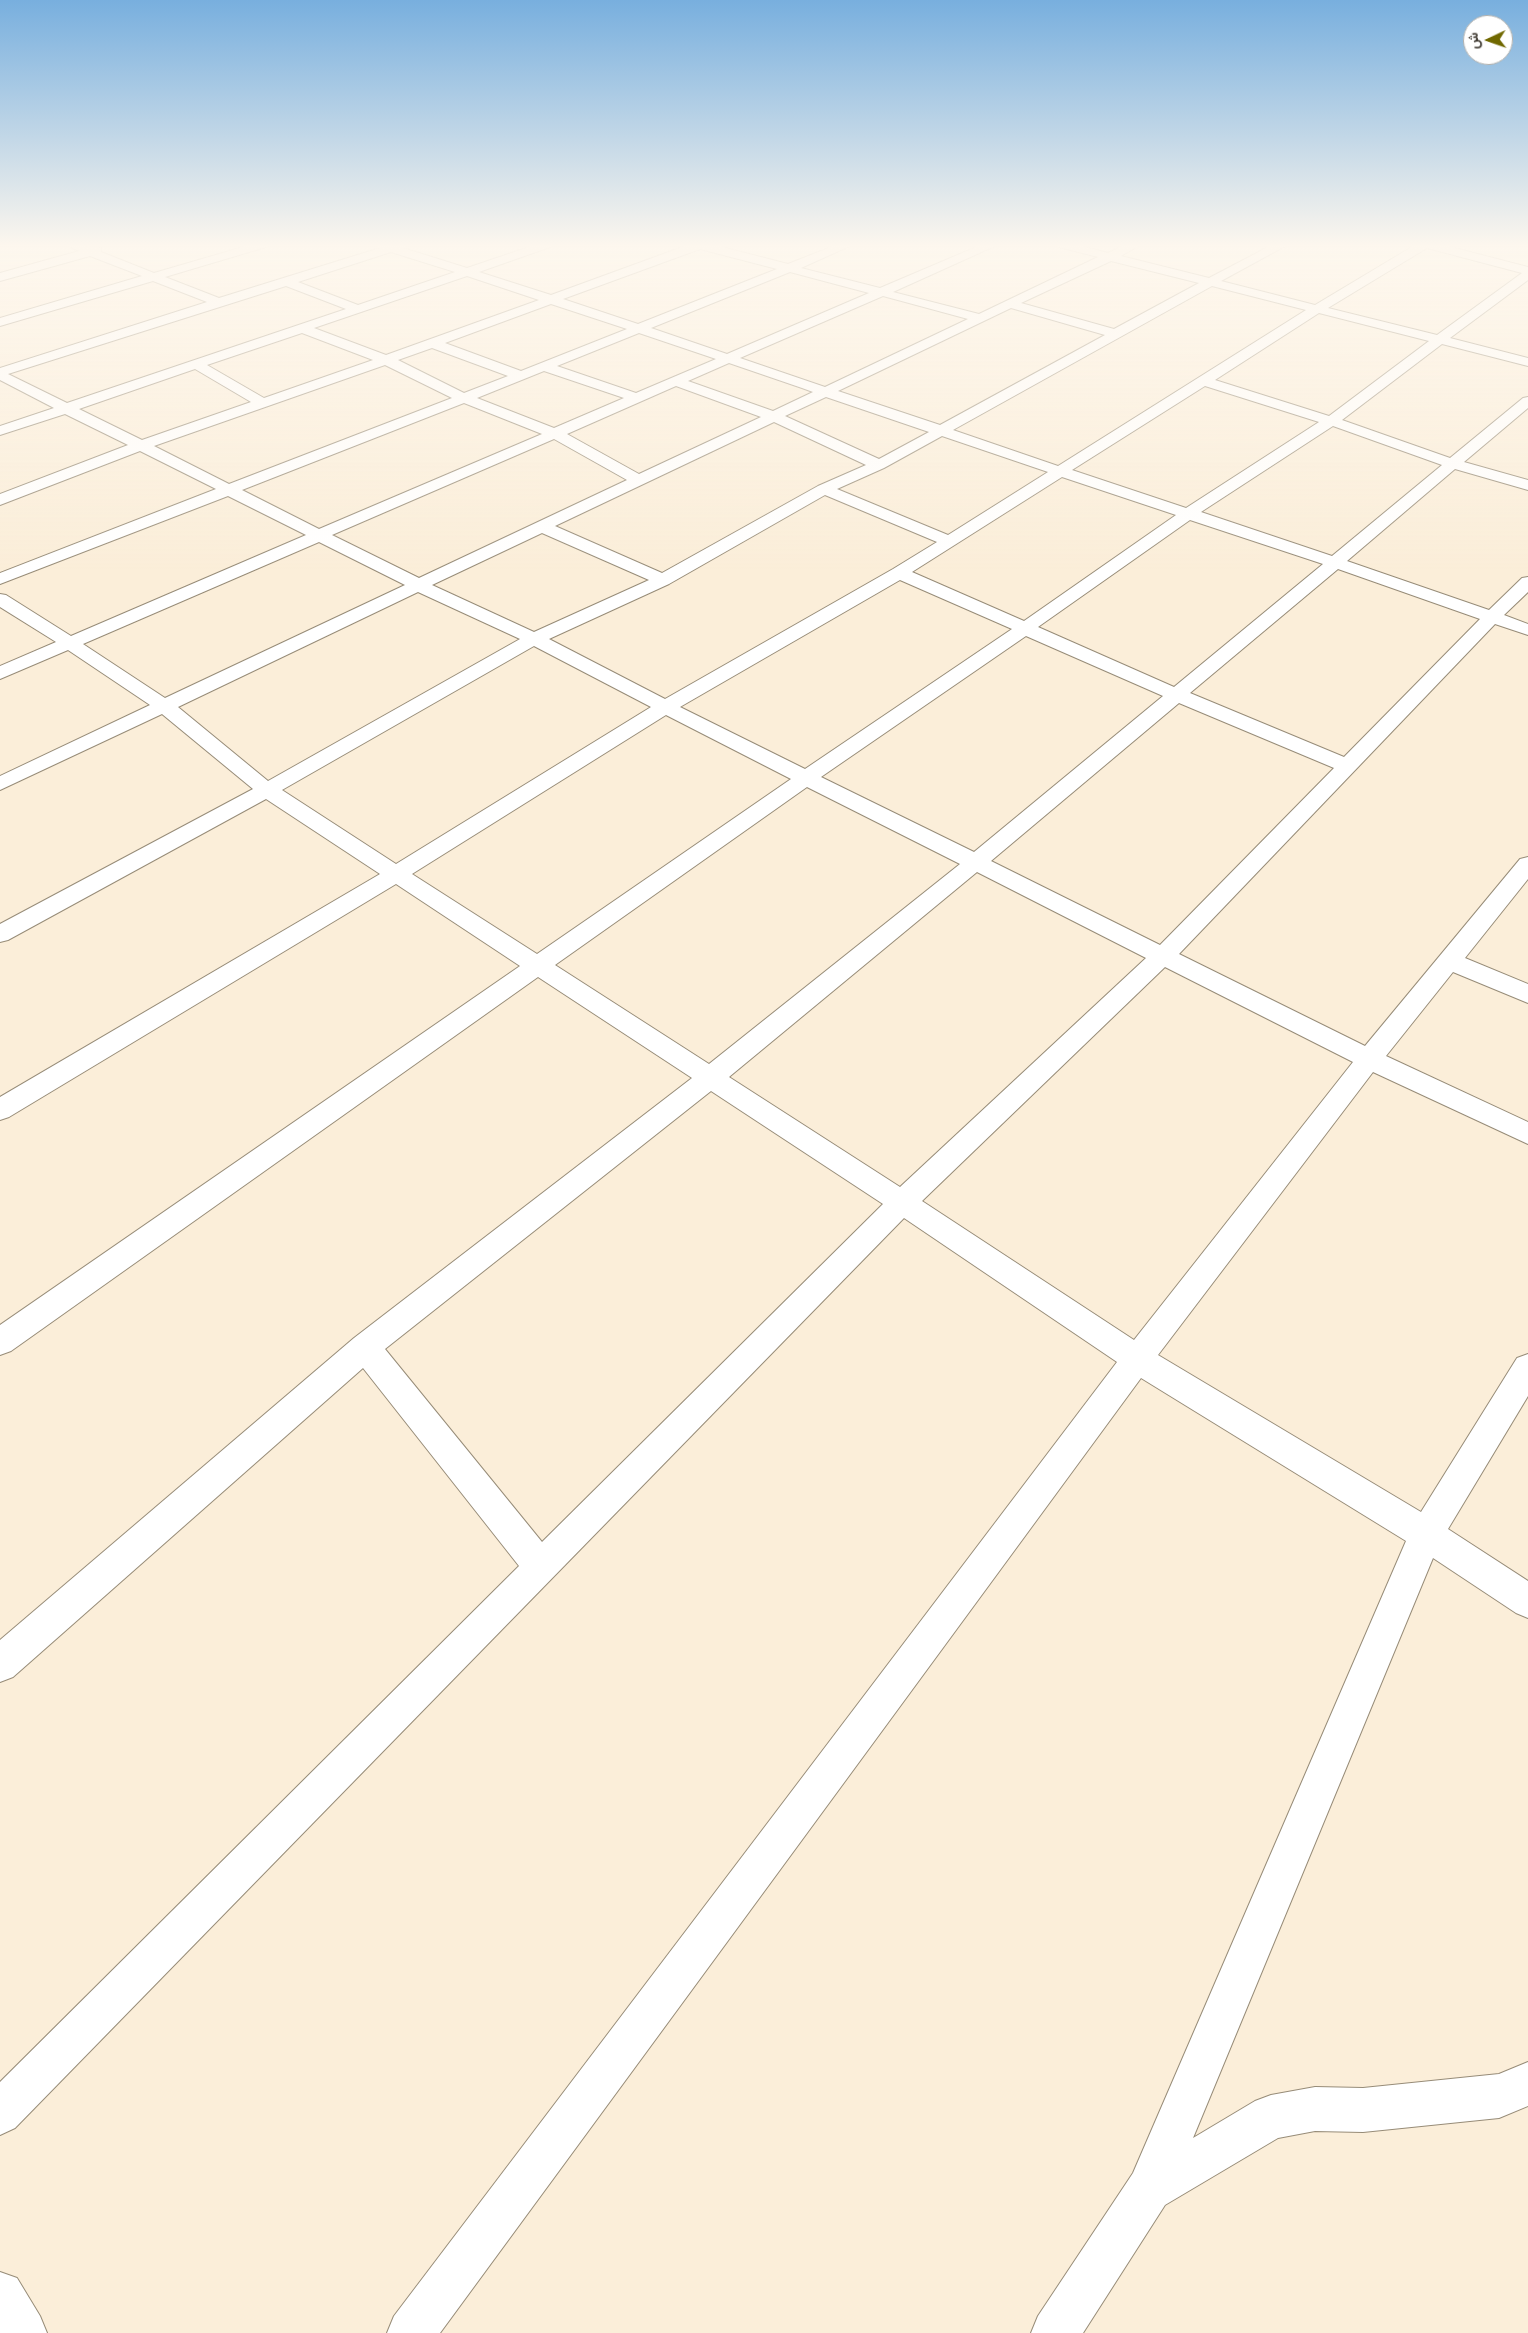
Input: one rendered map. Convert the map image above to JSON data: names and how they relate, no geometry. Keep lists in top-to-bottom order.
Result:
{
  "north": "left"
}
